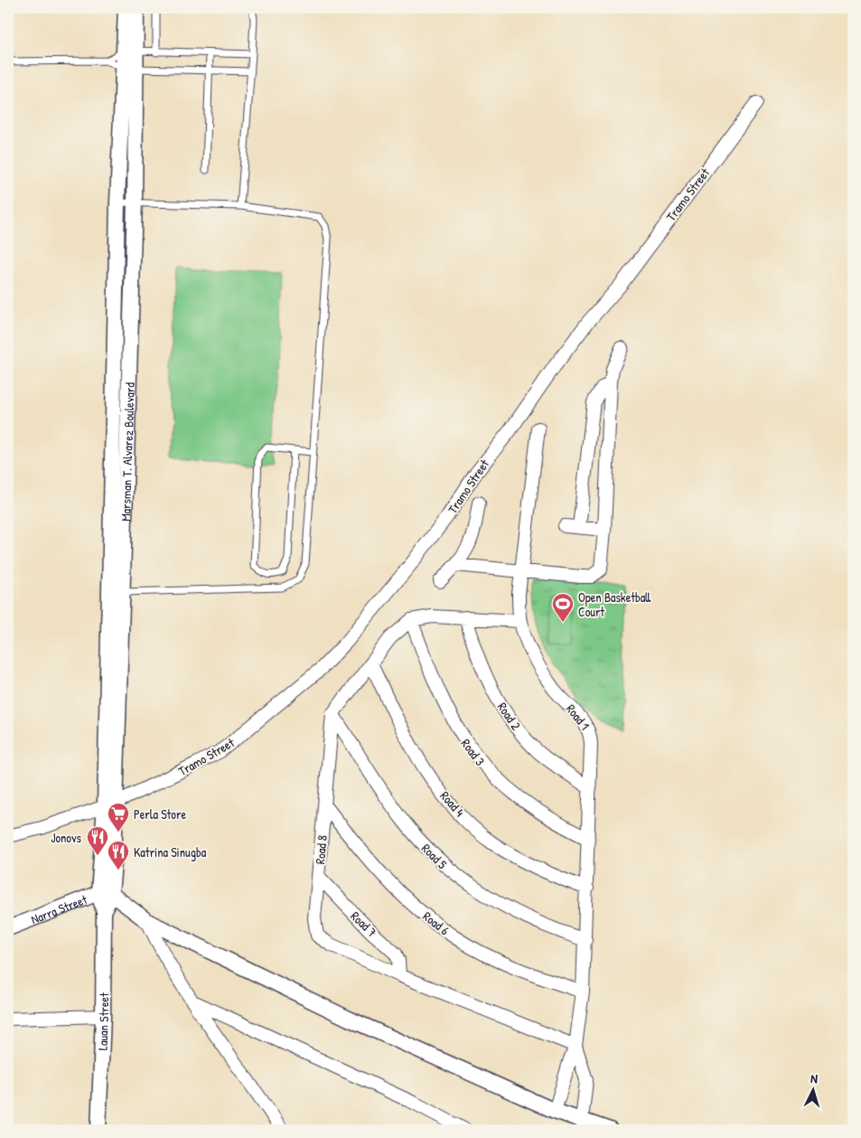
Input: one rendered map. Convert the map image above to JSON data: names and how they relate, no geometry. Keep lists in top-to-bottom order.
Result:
{
  "streets": {
    "street": [
      "Tramo Street",
      "Marsman T. Alvarez Boulevard",
      "Road 2",
      "Road 1",
      "Road 3",
      "Road 4",
      "Road 8",
      "Road 5",
      "Narra Street",
      "Road 6",
      "Road 7",
      "Lauan Street"
    ]
  },
  "crossings": [
    ["Tramo Street", "Marsman T. Alvarez Boulevard"],
    ["Marsman T. Alvarez Boulevard", "Narra Street"],
    ["Marsman T. Alvarez Boulevard", "Lauan Street"],
    ["Road 2", "Road 1"],
    ["Road 1", "Road 3"],
    ["Road 1", "Road 4"],
    ["Road 1", "Road 8"],
    ["Road 1", "Road 5"],
    ["Road 1", "Road 6"],
    ["Road 8", "Road 5"],
    ["Road 8", "Road 6"],
    ["Road 8", "Road 7"],
    ["Narra Street", "Lauan Street"]
  ],
  "places": {
    "sports": ["Open Basketball Court"],
    "supermarket": ["Perla Store"],
    "restaurant": ["Jonovs", "Katrina Sinugba"]
  },
  "north": "top"
}
